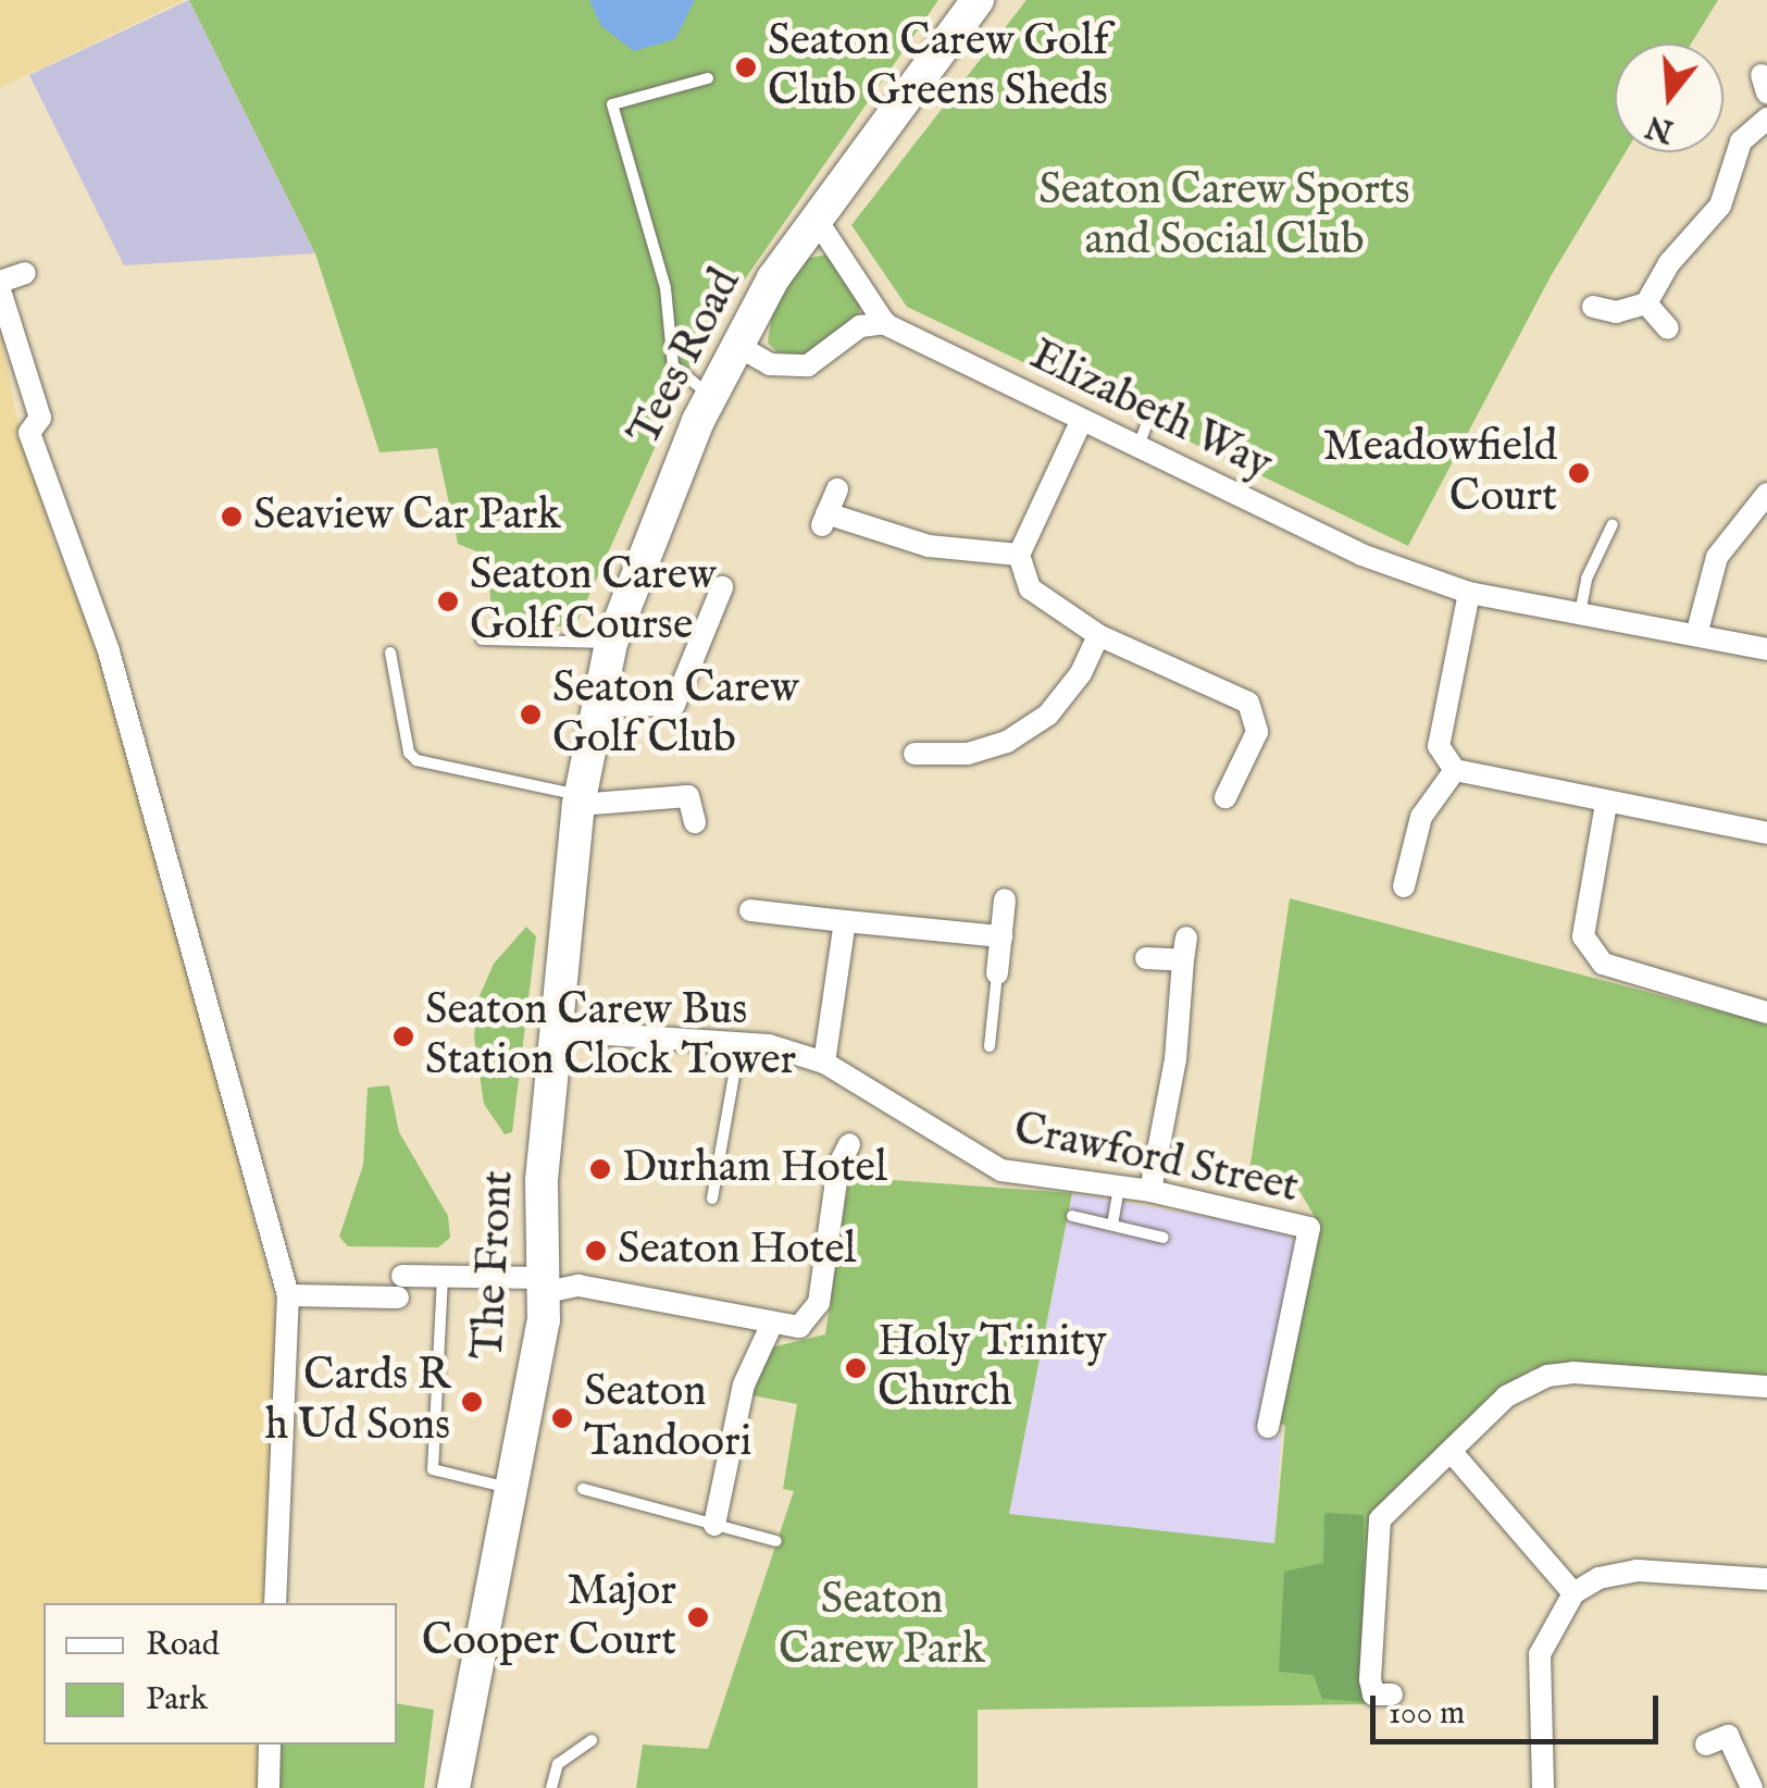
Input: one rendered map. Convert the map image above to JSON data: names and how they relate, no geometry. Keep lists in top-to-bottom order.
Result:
{
  "streets": {
    "main road": ["Tees Road", "The Front"],
    "street": ["Elizabeth Way", "Crawford Street"]
  },
  "crossings": [
    ["Tees Road", "Elizabeth Way"],
    ["Tees Road", "The Front"],
    ["Crawford Street", "The Front"]
  ],
  "parks": ["Seaton Carew Sports and Social Club", "Seaton Carew Park"],
  "places": [
    "Seaton Carew Golf Club Greens Sheds",
    "Meadowfield Court",
    "Seaview Car Park",
    "Seaton Carew Golf Course",
    "Seaton Carew Golf Club",
    "Seaton Carew Bus Station Clock Tower",
    "Durham Hotel",
    "Seaton Hotel",
    "Holy Trinity Church",
    "Cards R h Ud Sons",
    "Seaton Tandoori",
    "Major Cooper Court"
  ],
  "legend": ["Road", "Park"],
  "scale_bar": "100 m",
  "north": "bottom"
}
